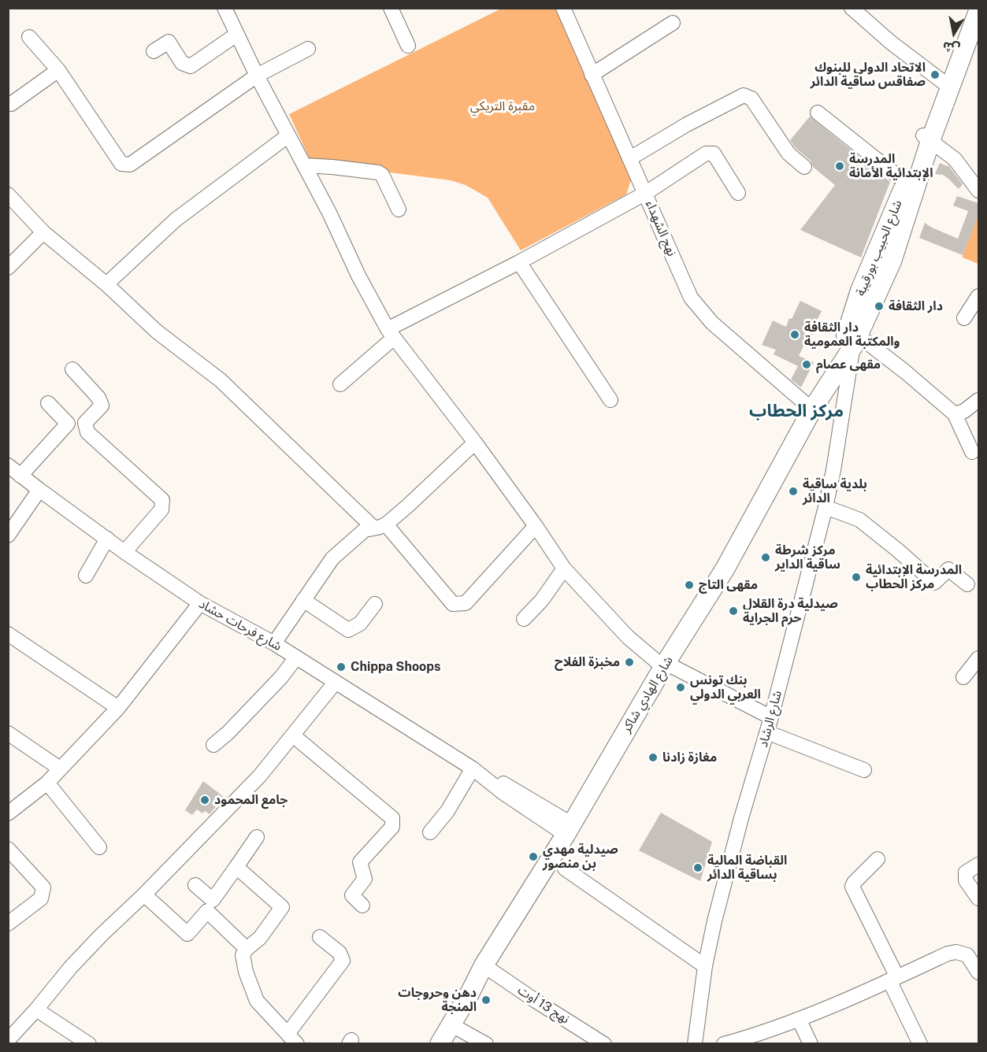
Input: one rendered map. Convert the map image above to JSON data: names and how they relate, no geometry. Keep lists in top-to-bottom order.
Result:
{
  "streets": {
    "main road": ["شارع الحبيب بورقيبة", "شارع الهادي شاكر"],
    "street": [
      "نهج الشهداء",
      "شارع فرحات حشاد",
      "شارع الرشاد",
      "نهج 13 أوت"
    ]
  },
  "crossings": [
    ["نهج الشهداء", "شارع الحبيب بورقيبة"],
    ["نهج الشهداء", "شارع الهادي شاكر"],
    ["شارع الحبيب بورقيبة", "شارع الهادي شاكر"],
    ["شارع الحبيب بورقيبة", "شارع الرشاد"],
    ["شارع فرحات حشاد", "شارع الهادي شاكر"],
    ["شارع الهادي شاكر", "نهج 13 أوت"]
  ],
  "districts": ["مركز الحطاب"],
  "parks": ["مقبرة التريكي"],
  "places": [
    "الاتحاد الدولي للبنوك صفاقس ساقية الدائر",
    "المدرسة الإبتدائية الأمانة",
    "دار الثقافة",
    "دار الثقافة والمكتبة العمومية",
    "مقهى عصام",
    "بلدية ساقية الدائر",
    "مركز شرطة ساقية الداير",
    "المدرسة الإبتدائية مركز الحطاب",
    "مقهى التاج",
    "صيدلية درة القلال حرم الجراية",
    "مخبزة الفلاح",
    "Chippa Shoops",
    "بنك تونس العربي الدولي",
    "مغازة زادنا",
    "جامع المحمود",
    "صيدلية مهدي بن منصور",
    "القباضة المالية بساقية الدائر",
    "دهن وحروجات المنجة"
  ],
  "north": "bottom"
}
